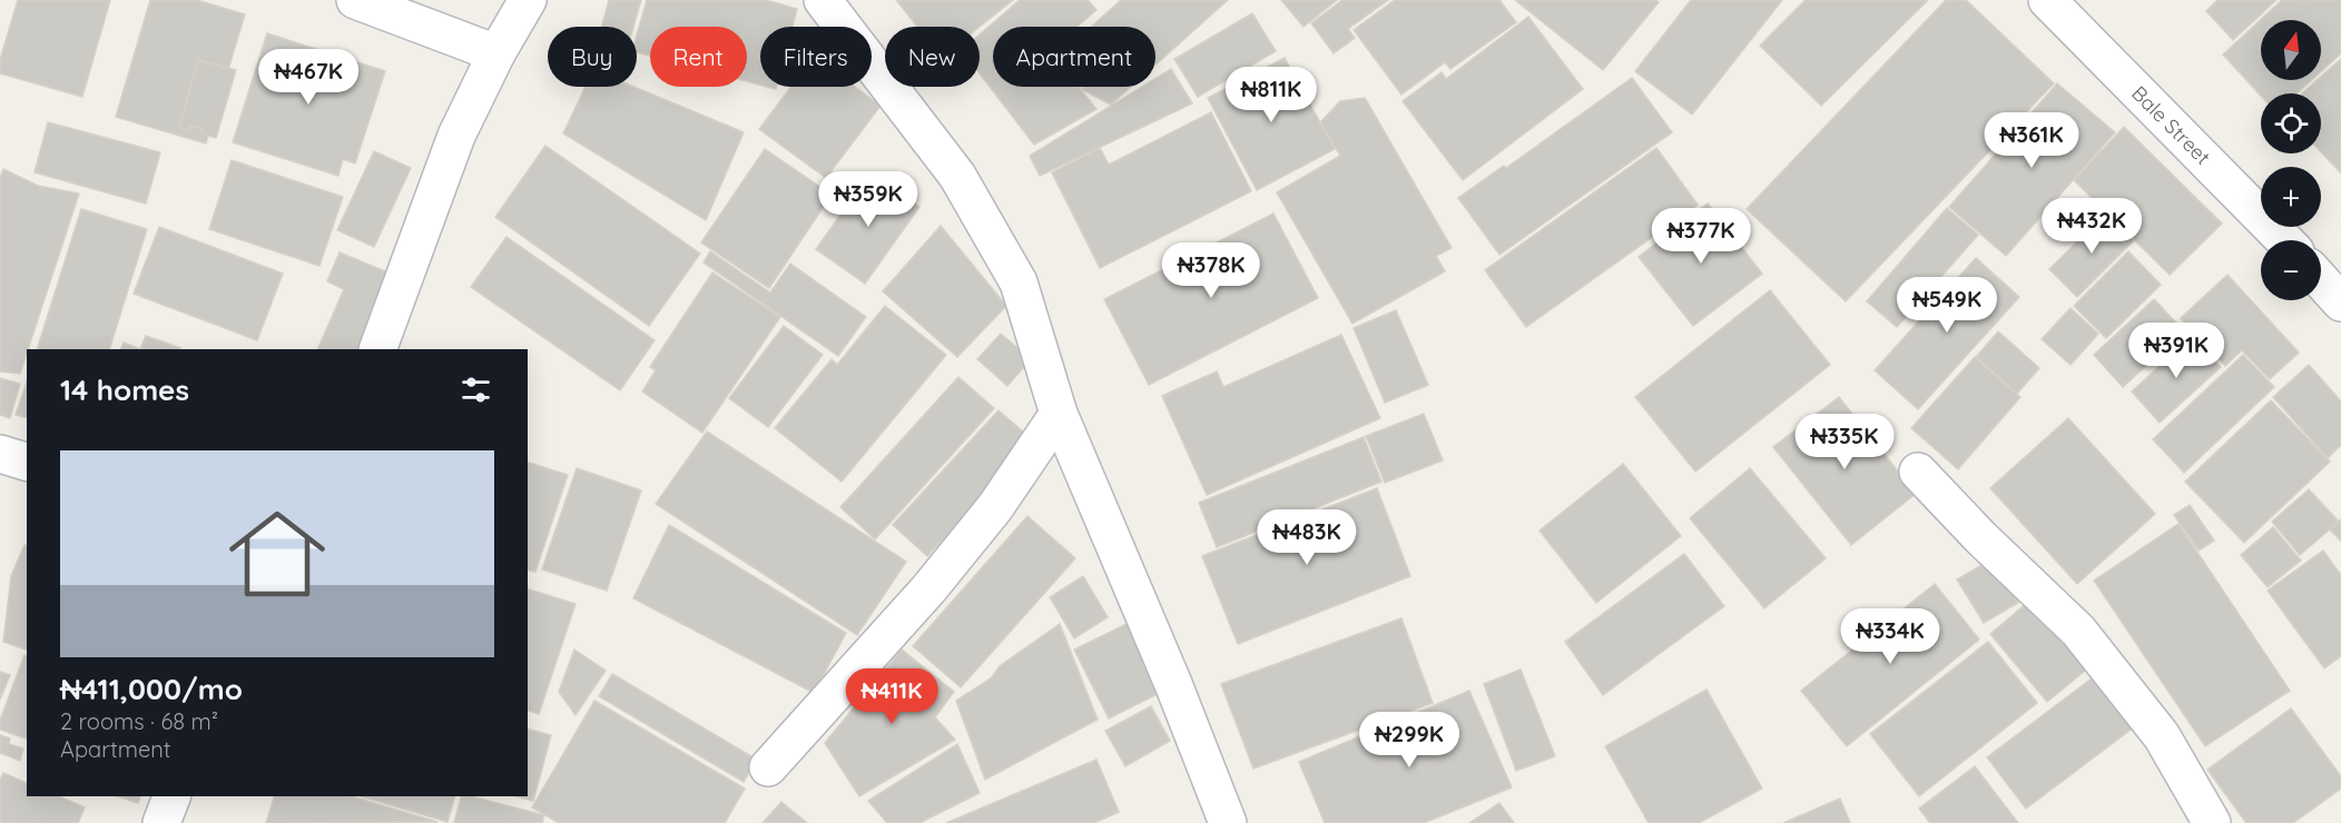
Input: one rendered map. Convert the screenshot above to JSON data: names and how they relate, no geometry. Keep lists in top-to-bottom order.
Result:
{
  "streets": {
    "street": ["Bale Street"]
  },
  "north": "top",
  "page": {
    "map_buttons": ["+", "−"],
    "chip": [
      "Buy",
      "Rent",
      "Filters",
      "New",
      "Apartment"
    ],
    "price": [
      "₦467K",
      "₦811K",
      "₦361K",
      "₦359K",
      "₦432K",
      "₦377K",
      "₦378K",
      "₦549K",
      "₦391K",
      "₦335K",
      "₦483K",
      "₦334K",
      "₦411K",
      "₦299K"
    ],
    "heading": "14 homes",
    "list": [
      {
        "name": "₦411,000/mo",
        "note": "2 rooms · 68 m² · Apartment"
      }
    ]
  }
}
